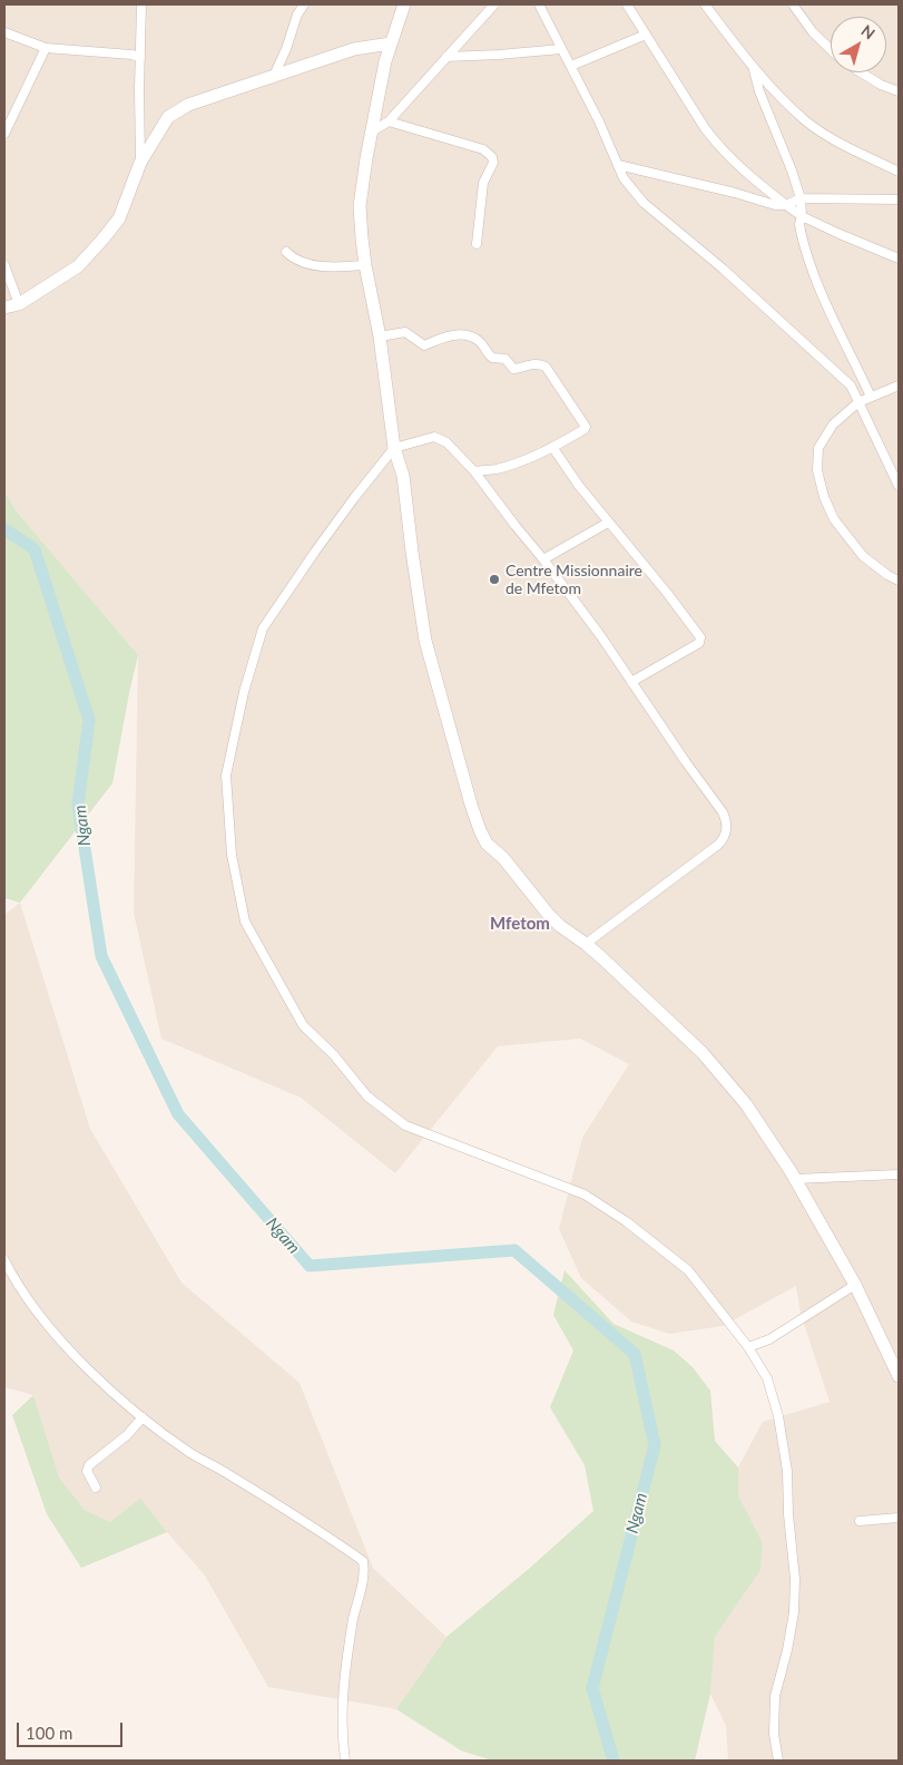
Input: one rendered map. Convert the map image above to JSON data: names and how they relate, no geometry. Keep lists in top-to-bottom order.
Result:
{
  "districts": ["Mfetom"],
  "water": ["Ngam"],
  "places": ["Centre Missionnaire de Mfetom"],
  "scale_bar": "100 m",
  "north": "top right"
}
